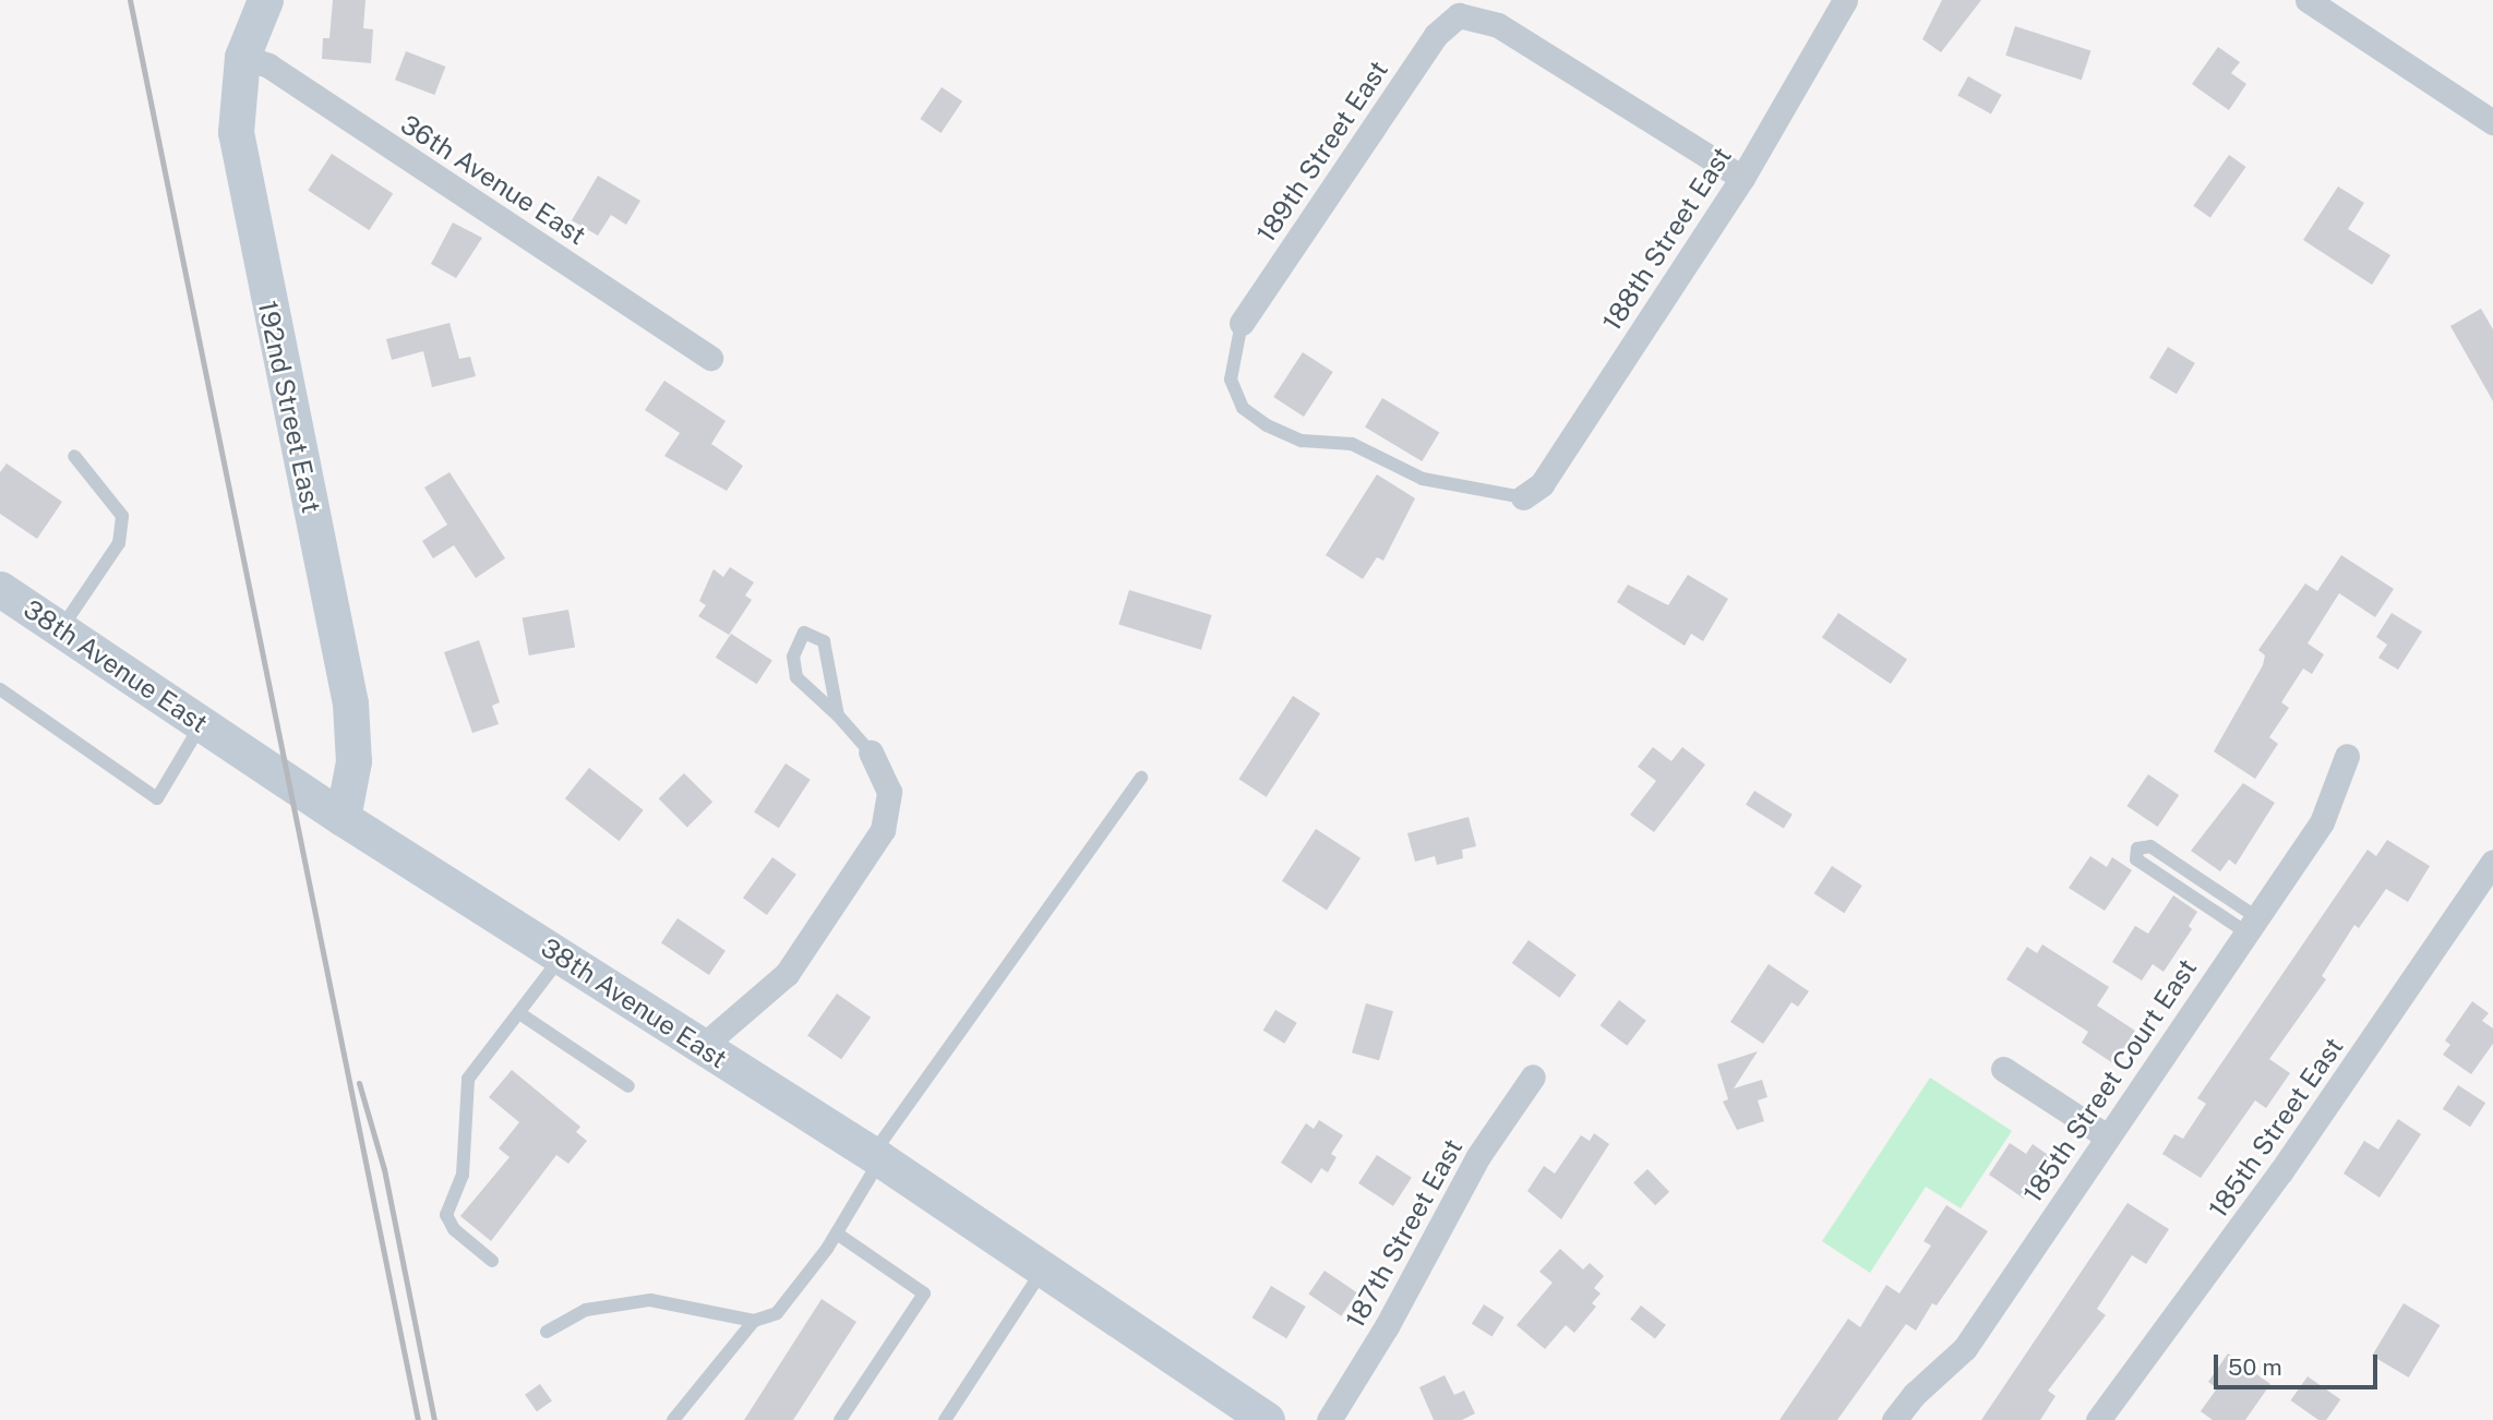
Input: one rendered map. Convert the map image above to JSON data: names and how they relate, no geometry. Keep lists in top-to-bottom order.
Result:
{
  "streets": {
    "street": [
      "189th Street East",
      "36th Avenue East",
      "188th Street East",
      "192nd Street East",
      "38th Avenue East",
      "185th Street Court East",
      "185th Street East",
      "187th Street East"
    ]
  },
  "crossings": [
    ["189th Street East", "188th Street East"],
    ["36th Avenue East", "192nd Street East"],
    ["192nd Street East", "38th Avenue East"]
  ],
  "scale_bar": "50 m"
}
